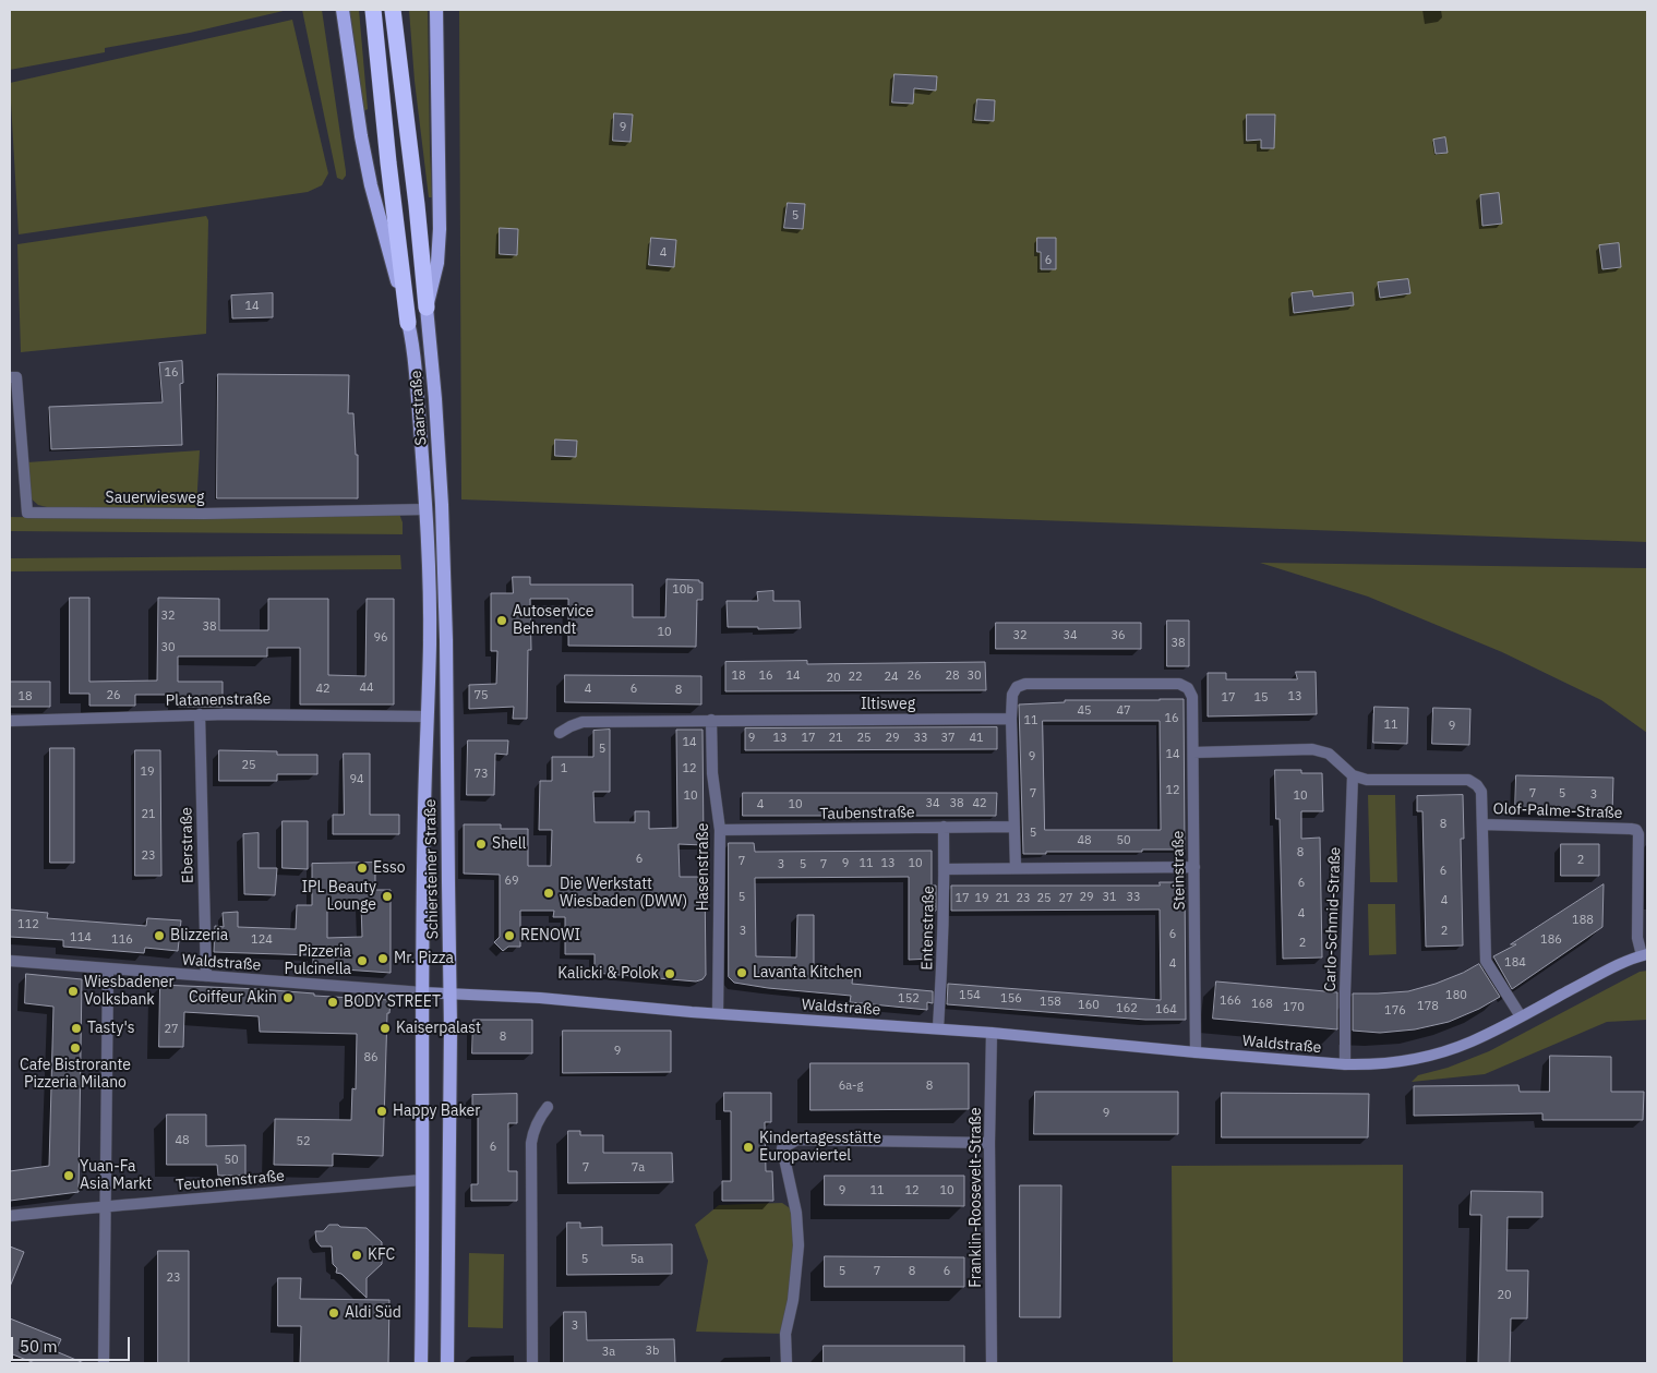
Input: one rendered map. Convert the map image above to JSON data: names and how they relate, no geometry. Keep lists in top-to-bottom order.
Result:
{
  "streets": {
    "main road": ["Saarstraße", "Schiersteiner Straße"],
    "street": [
      "Sauerwiesweg",
      "Platanenstraße",
      "Iltisweg",
      "Olof-Palme-Straße",
      "Taubenstraße",
      "Eberstraße",
      "Hasenstraße",
      "Steinstraße",
      "Carlo-Schmid-Straße",
      "Entenstraße",
      "Waldstraße",
      "Teutonenstraße",
      "Franklin-Roosevelt-Straße"
    ]
  },
  "crossings": [
    ["Saarstraße", "Sauerwiesweg"],
    ["Saarstraße", "Schiersteiner Straße"],
    ["Sauerwiesweg", "Schiersteiner Straße"],
    ["Platanenstraße", "Eberstraße"],
    ["Platanenstraße", "Schiersteiner Straße"],
    ["Iltisweg", "Hasenstraße"],
    ["Iltisweg", "Steinstraße"],
    ["Olof-Palme-Straße", "Waldstraße"],
    ["Taubenstraße", "Hasenstraße"],
    ["Taubenstraße", "Entenstraße"],
    ["Eberstraße", "Waldstraße"],
    ["Hasenstraße", "Waldstraße"],
    ["Schiersteiner Straße", "Waldstraße"],
    ["Schiersteiner Straße", "Teutonenstraße"],
    ["Steinstraße", "Waldstraße"],
    ["Carlo-Schmid-Straße", "Waldstraße"],
    ["Entenstraße", "Waldstraße"],
    ["Waldstraße", "Franklin-Roosevelt-Straße"]
  ],
  "places": [
    "Autoservice Behrendt",
    "Shell",
    "Esso",
    "Die Werkstatt Wiesbaden (DWW)",
    "IPL Beauty Lounge",
    "Blizzeria",
    "RENOWI",
    "Mr. Pizza",
    "Pizzeria Pulcinella",
    "Lavanta Kitchen",
    "Kalicki & Polok",
    "Wiesbadener Volksbank",
    "Coiffeur Akin",
    "BODY STREET",
    "Tasty's",
    "Kaiserpalast",
    "Cafe Bistrorante Pizzeria Milano",
    "Happy Baker",
    "Kindertagesstätte Europaviertel",
    "Yuan-Fa Asia Markt",
    "KFC",
    "Aldi Süd"
  ],
  "house_numbers": [
    "9",
    "5",
    "4",
    "6",
    "14",
    "16",
    "10b",
    "32",
    "38",
    "10",
    "32",
    "34",
    "36",
    "96",
    "38",
    "30",
    "18",
    "16",
    "14",
    "26",
    "28",
    "30",
    "22",
    "24",
    "20",
    "44",
    "42",
    "4",
    "6",
    "8",
    "26",
    "75",
    "18",
    "13",
    "17",
    "15",
    "45",
    "47",
    "16",
    "11",
    "11",
    "9",
    "9",
    "13",
    "17",
    "21",
    "25",
    "29",
    "33",
    "37",
    "41",
    "14",
    "5",
    "14",
    "9",
    "25",
    "1",
    "12",
    "19",
    "73",
    "94",
    "12",
    "7",
    "7",
    "5",
    "3",
    "10",
    "10",
    "34",
    "38",
    "42",
    "4",
    "10",
    "21",
    "8",
    "5",
    "48",
    "50",
    "8",
    "23",
    "6",
    "2",
    "7",
    "9",
    "11",
    "13",
    "10",
    "3",
    "5",
    "7",
    "6",
    "69",
    "6",
    "5",
    "29",
    "31",
    "33",
    "17",
    "19",
    "21",
    "23",
    "25",
    "27",
    "4",
    "4",
    "188",
    "112",
    "3",
    "2",
    "6",
    "114",
    "116",
    "124",
    "186",
    "2",
    "184",
    "4",
    "154",
    "180",
    "152",
    "156",
    "166",
    "158",
    "168",
    "160",
    "178",
    "170",
    "162",
    "164",
    "176",
    "27",
    "8",
    "9",
    "86",
    "6a-g",
    "8",
    "9",
    "48",
    "52",
    "6",
    "50",
    "7",
    "7a",
    "9",
    "11",
    "12",
    "10",
    "5",
    "5a",
    "5",
    "7",
    "8",
    "6",
    "23",
    "20",
    "3",
    "3b",
    "3a"
  ],
  "scale_bar": "50 m"
}
